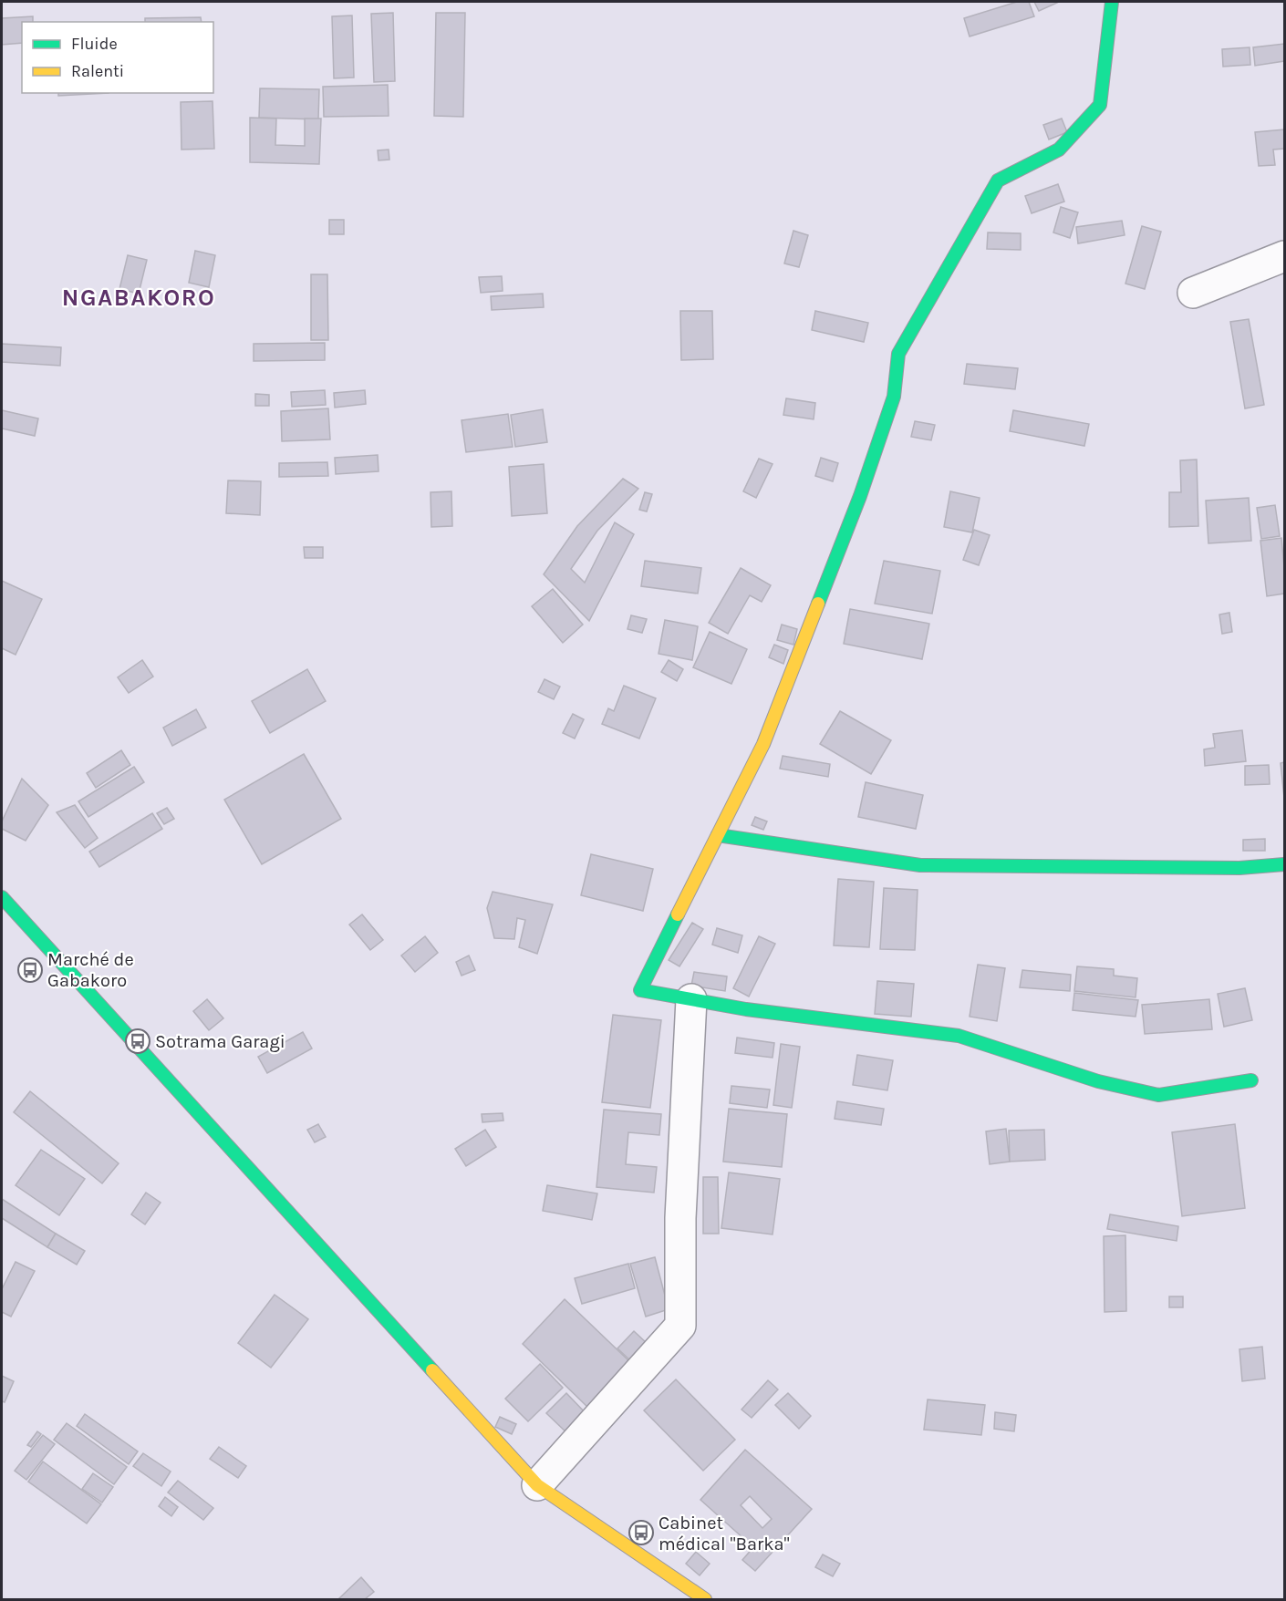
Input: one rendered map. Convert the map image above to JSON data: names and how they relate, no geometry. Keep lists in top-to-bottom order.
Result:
{
  "districts": ["NGABAKORO"],
  "places": {
    "bus stop": ["Marché de Gabakoro", "Sotrama Garagi", "Cabinet médical \"Barka\""]
  },
  "legend": ["Fluide", "Ralenti"]
}
